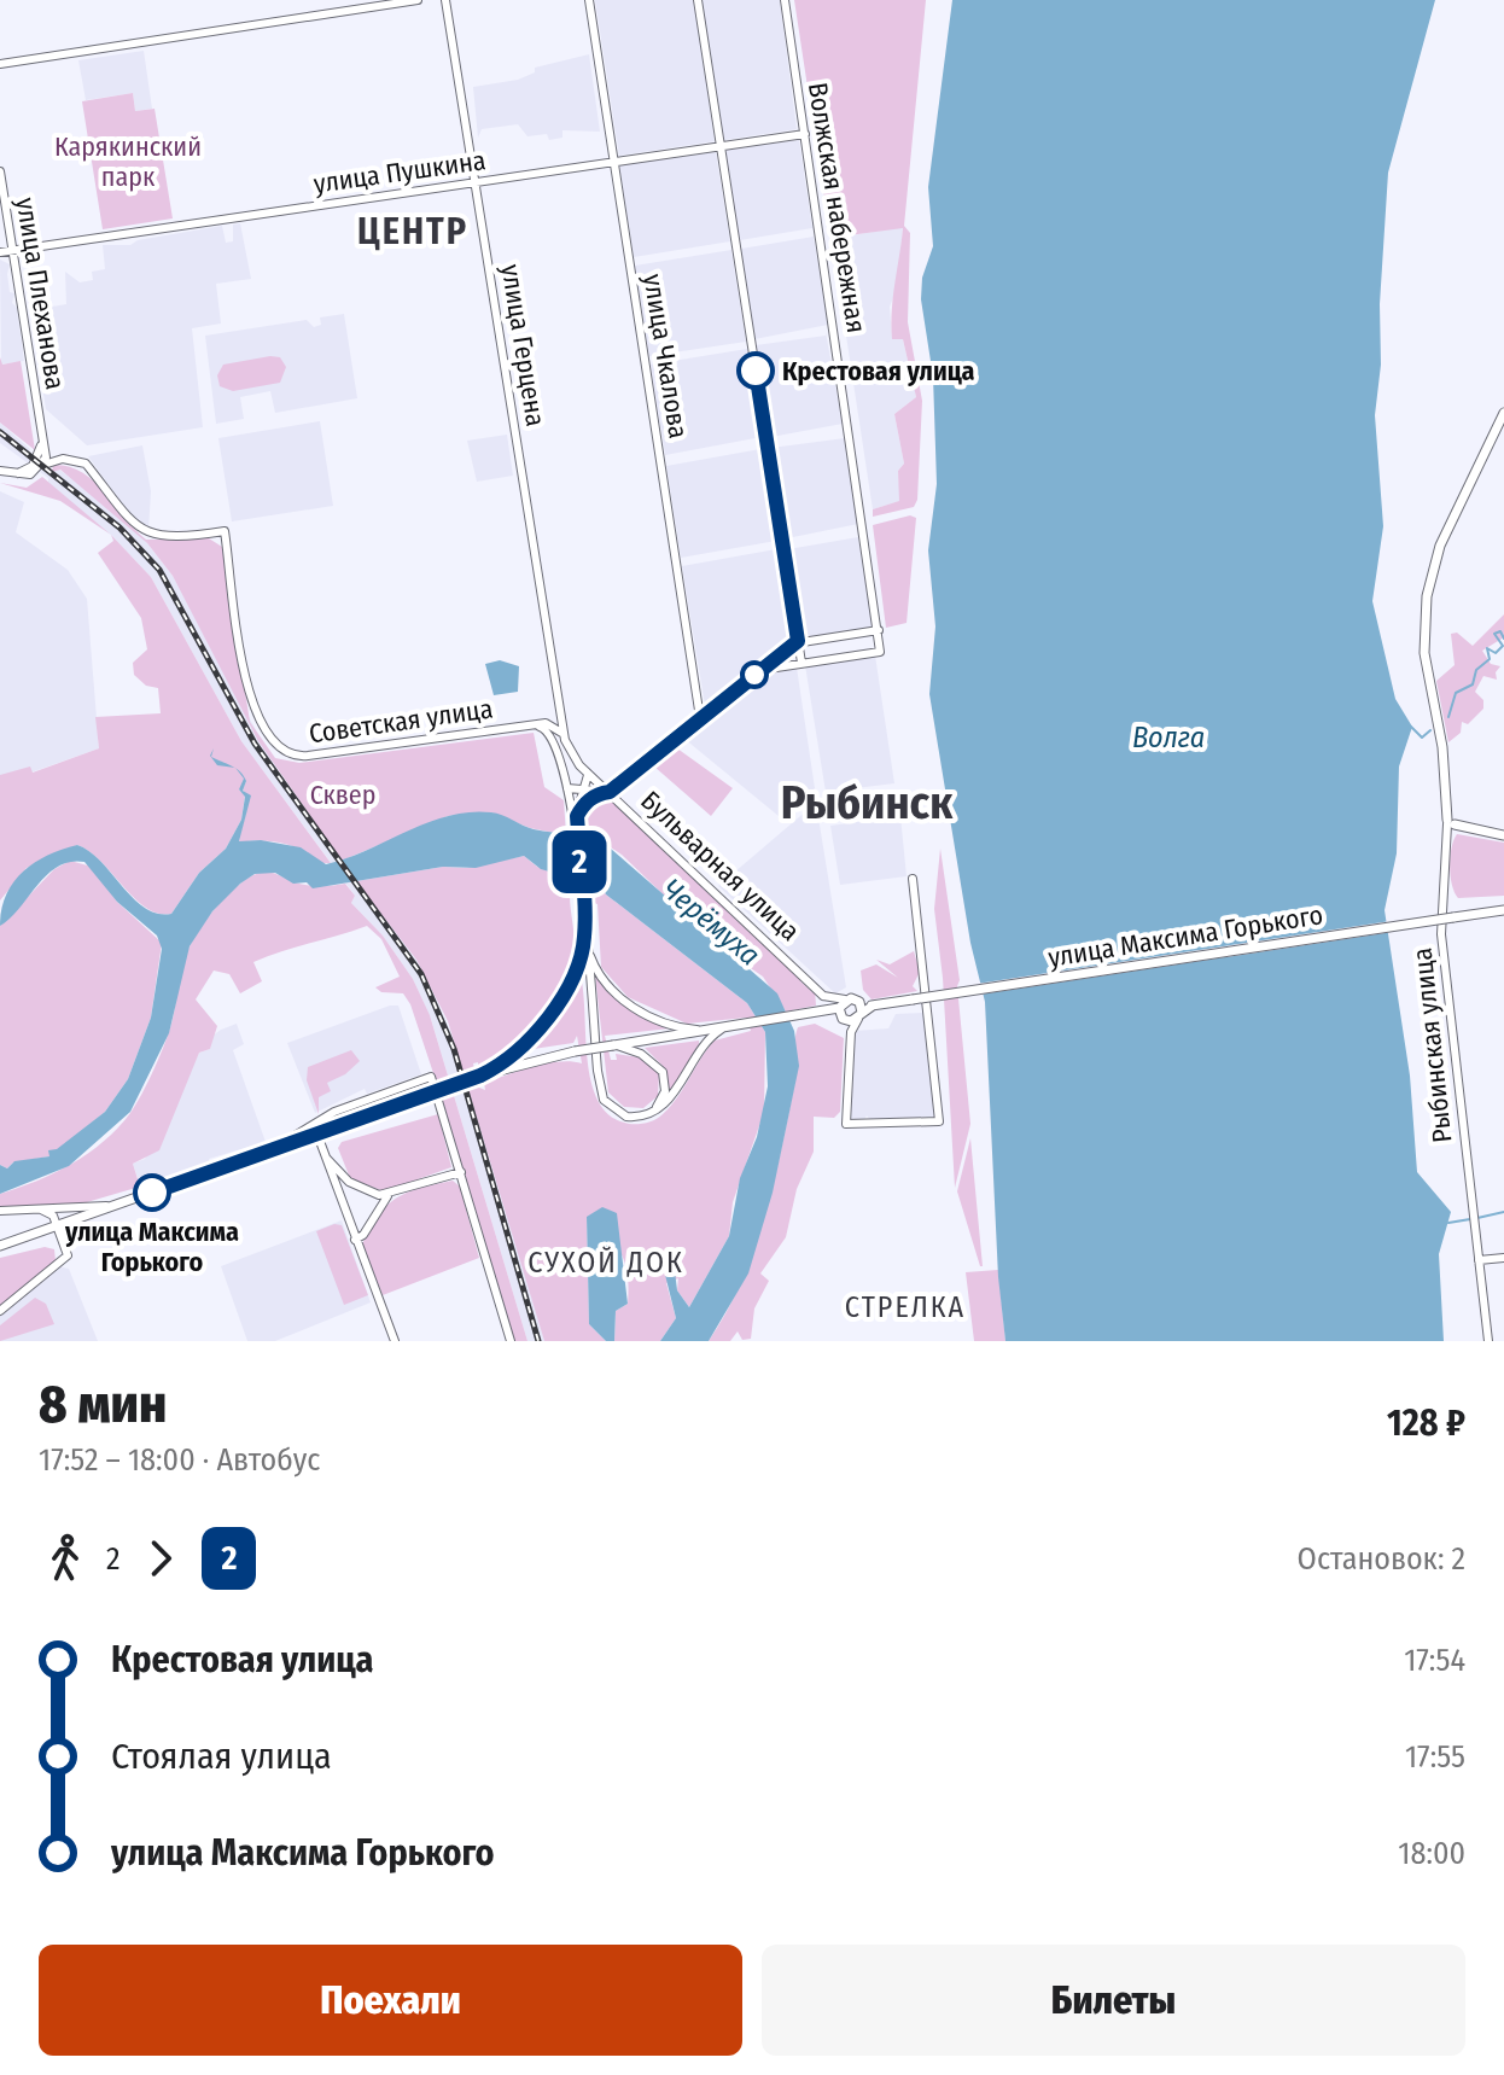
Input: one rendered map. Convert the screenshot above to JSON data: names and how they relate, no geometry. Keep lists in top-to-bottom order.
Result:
{
  "streets": {
    "main road": ["улица Максима Горького"],
    "street": [
      "улица Пушкина",
      "Волжская набережная",
      "улица Плеханова",
      "улица Герцена",
      "улица Чкалова",
      "Советская улица",
      "Бульварная улица",
      "Рыбинская улица"
    ]
  },
  "crossings": [
    ["улица Пушкина", "Волжская набережная"],
    ["улица Пушкина", "улица Плеханова"],
    ["улица Пушкина", "улица Герцена"],
    ["улица Пушкина", "улица Чкалова"],
    ["улица Плеханова", "Советская улица"],
    ["улица Герцена", "Советская улица"],
    ["улица Герцена", "Бульварная улица"]
  ],
  "districts": [
    "ЦЕНТР",
    "Рыбинск",
    "СУХОЙ ДОК",
    "СТРЕЛКА"
  ],
  "water": ["Волга", "Черёмуха"],
  "parks": ["Карякинский парк", "Сквер"],
  "places": ["Крестовая улица", "улица Максима Горького"],
  "lines": ["bus line 2"],
  "page": {
    "on_map": "2",
    "heading": ["8 мин", "17:52 – 18:00 · Автобус", "128 ₽"],
    "legs": ["2", "2", "Остановок: 2"],
    "list": [
      {
        "name": "Крестовая улица",
        "value": "17:54"
      },
      {
        "name": "Стоялая улица",
        "value": "17:55"
      },
      {
        "name": "улица Максима Горького",
        "value": "18:00"
      }
    ],
    "buttons": ["Поехали", "Билеты"]
  }
}
